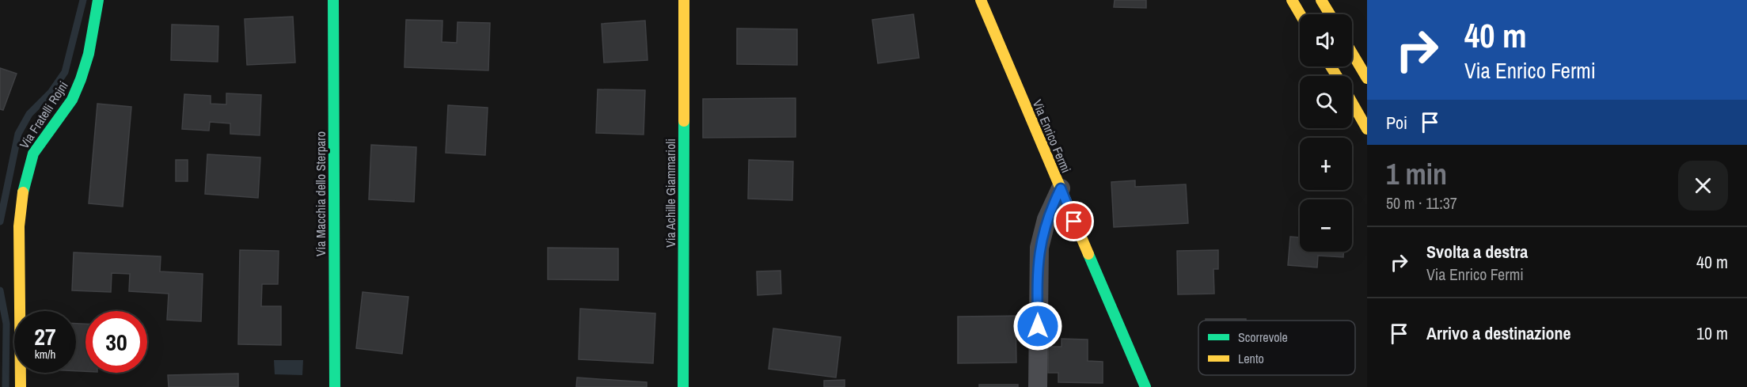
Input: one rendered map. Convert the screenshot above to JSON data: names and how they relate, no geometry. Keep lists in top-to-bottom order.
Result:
{
  "streets": {
    "main road": [
      "Via Fratelli Rojni",
      "Via Enrico Fermi",
      "Via Achille Giammarioli",
      "Via Macchia dello Sterparo"
    ]
  },
  "legend": ["Scorrevole", "Lento"],
  "page": {
    "turn": ["40 m", "Via Enrico Fermi"],
    "map_buttons": ["+", "−"],
    "then": "Poi",
    "heading": ["1 min", "50 m · 11:37"],
    "list": [
      {
        "name": "Svolta a destra",
        "note": "Via Enrico Fermi",
        "value": "40 m"
      },
      {
        "name": "Arrivo a destinazione",
        "value": "10 m"
      }
    ],
    "speed": "27 km/h",
    "limit": "30"
  }
}
